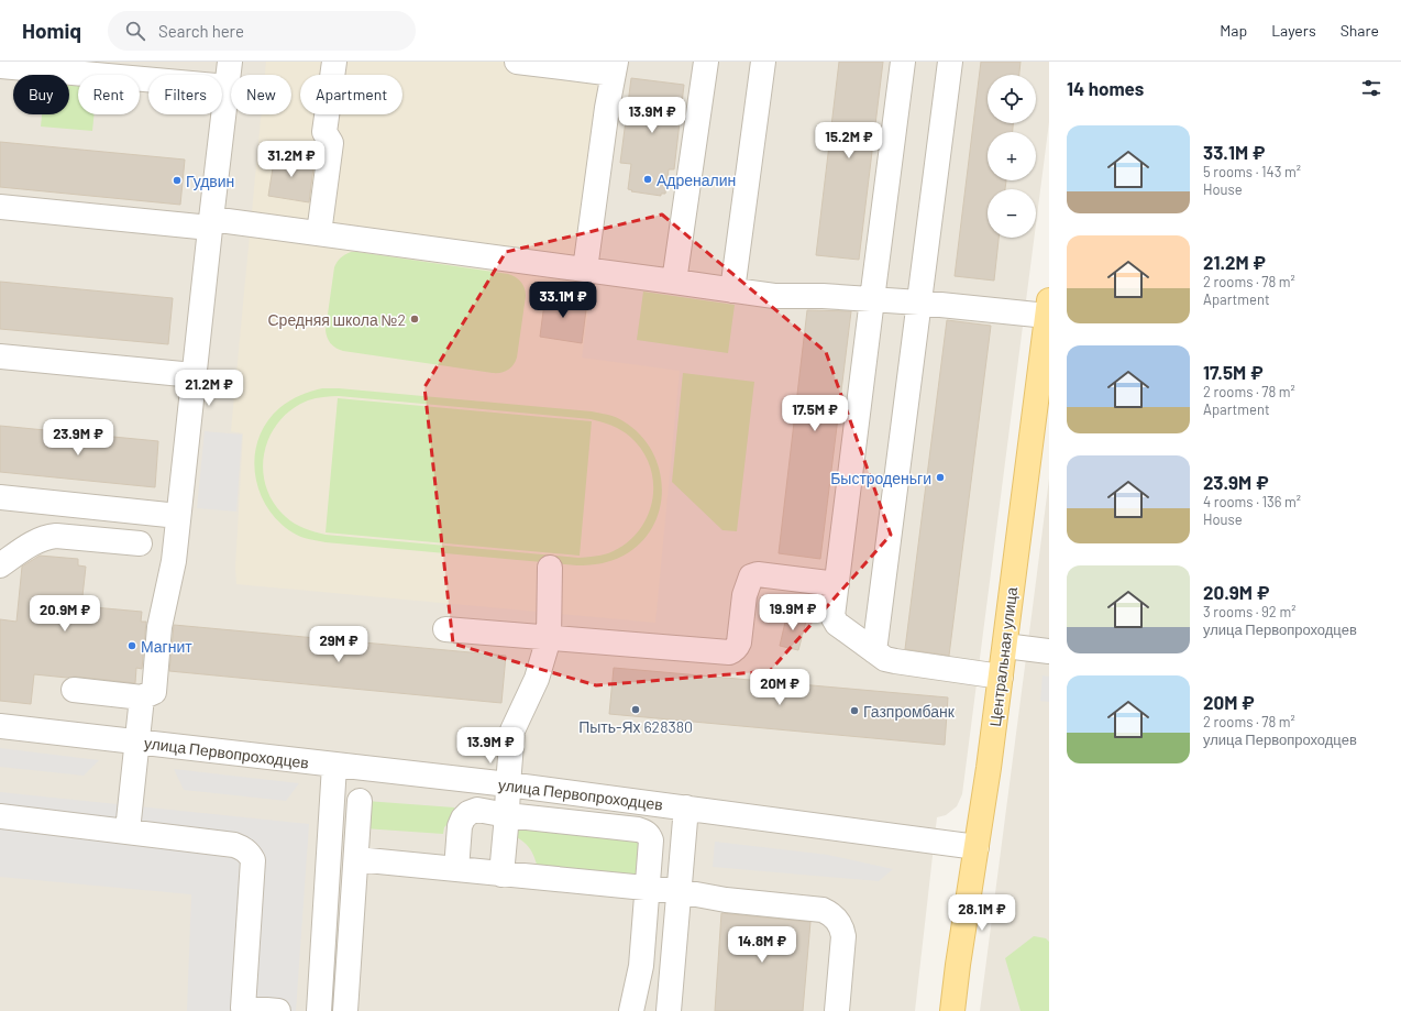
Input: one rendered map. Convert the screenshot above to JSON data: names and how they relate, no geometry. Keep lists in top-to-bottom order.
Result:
{
  "streets": {
    "main road": ["Центральная улица"],
    "street": ["улица Первопроходцев"]
  },
  "crossings": [
    ["Центральная улица", "улица Первопроходцев"]
  ],
  "places": [
    "Адреналин",
    "Гудвин",
    "Средняя школа №2",
    "Быстроденьги",
    "Магнит",
    "Пыть-Ях 628380",
    "Газпромбанк"
  ],
  "page": {
    "header": "Homiq",
    "search": "Search here",
    "nav": ["Map", "Layers", "Share"],
    "heading": "14 homes",
    "map_buttons": ["+", "−"],
    "chip": [
      "Buy",
      "Rent",
      "Filters",
      "New",
      "Apartment"
    ],
    "price": [
      "13.9M ₽",
      "15.2M ₽",
      "31.2M ₽",
      "33.1M ₽",
      "21.2M ₽",
      "17.5M ₽",
      "23.9M ₽",
      "19.9M ₽",
      "20.9M ₽",
      "29M ₽",
      "20M ₽",
      "13.9M ₽",
      "28.1M ₽",
      "14.8M ₽"
    ],
    "list": [
      {
        "name": "33.1M ₽",
        "note": "5 rooms · 143 m² · House"
      },
      {
        "name": "21.2M ₽",
        "note": "2 rooms · 78 m² · Apartment"
      },
      {
        "name": "17.5M ₽",
        "note": "2 rooms · 78 m² · Apartment"
      },
      {
        "name": "23.9M ₽",
        "note": "4 rooms · 136 m² · House"
      },
      {
        "name": "20.9M ₽",
        "note": "3 rooms · 92 m² · улица Первопроходцев"
      },
      {
        "name": "20M ₽",
        "note": "2 rooms · 78 m² · улица Первопроходцев"
      }
    ]
  }
}
